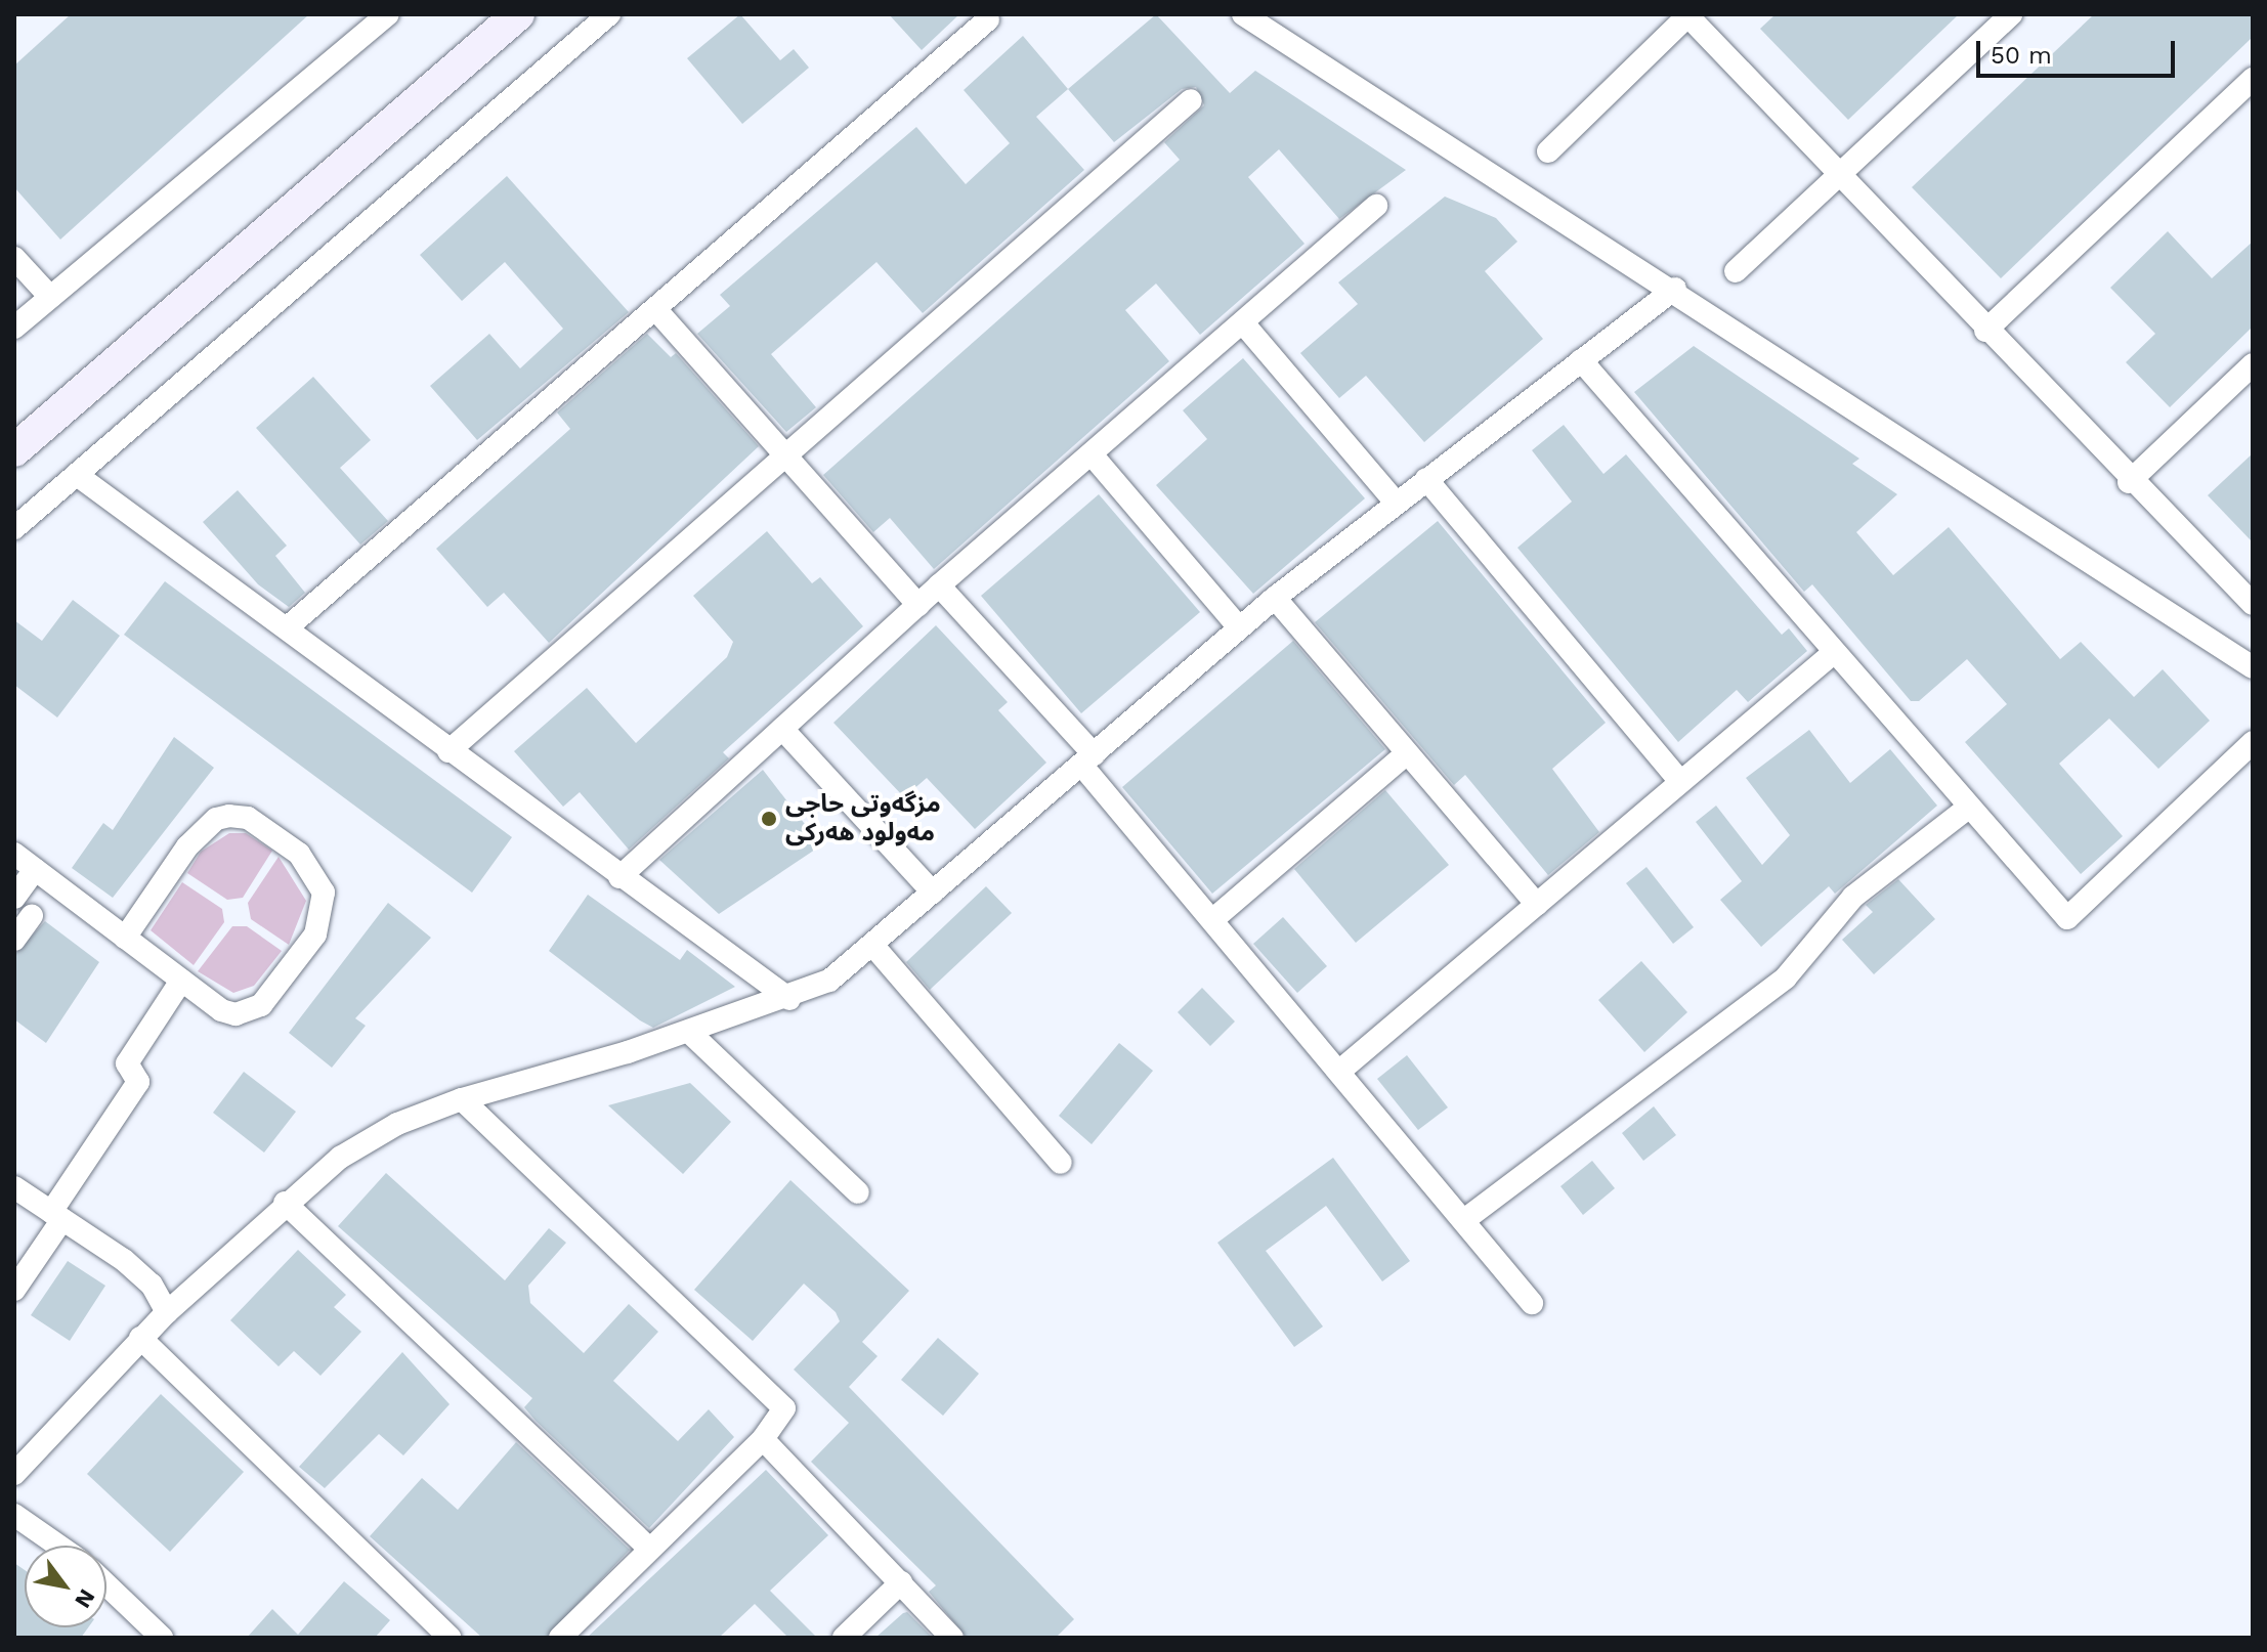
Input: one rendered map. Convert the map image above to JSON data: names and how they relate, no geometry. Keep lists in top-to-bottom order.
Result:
{
  "places": ["مزگەوتی حاجی مەولود هەرکی"],
  "scale_bar": "50 m",
  "north": "bottom right"
}
